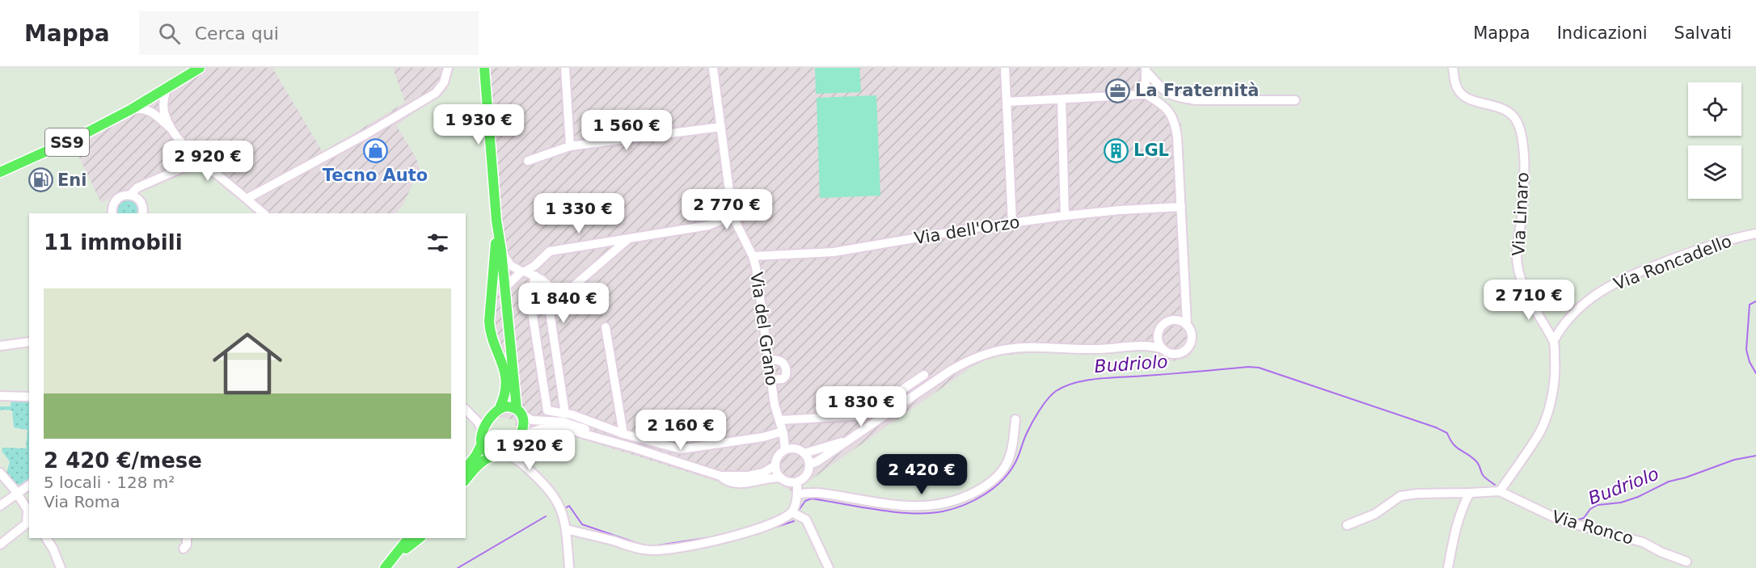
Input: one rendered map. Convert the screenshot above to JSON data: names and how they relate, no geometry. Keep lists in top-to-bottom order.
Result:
{
  "streets": {
    "main road": ["SS9"],
    "street": [
      "Via Linaro",
      "Via dell'Orzo",
      "Via Roncadello",
      "Via del Grano",
      "Via Ronco"
    ]
  },
  "crossings": [
    ["Via Linaro", "Via Roncadello"],
    ["Via dell'Orzo", "Via del Grano"]
  ],
  "water": ["Budriolo"],
  "places": {
    "office": ["La Fraternità"],
    "shop": ["Tecno Auto"],
    "building": ["LGL"],
    "fuel station": ["Eni"]
  },
  "page": {
    "header": "Mappa",
    "search": "Cerca qui",
    "nav": ["Mappa", "Indicazioni", "Salvati"],
    "price": [
      "1 930 €",
      "1 560 €",
      "2 920 €",
      "2 770 €",
      "1 330 €",
      "2 710 €",
      "1 840 €",
      "1 830 €",
      "2 160 €",
      "1 920 €",
      "2 420 €"
    ],
    "heading": "11 immobili",
    "list": [
      {
        "name": "2 420 €/mese",
        "note": "5 locali · 128 m² · Via Roma"
      }
    ]
  }
}
